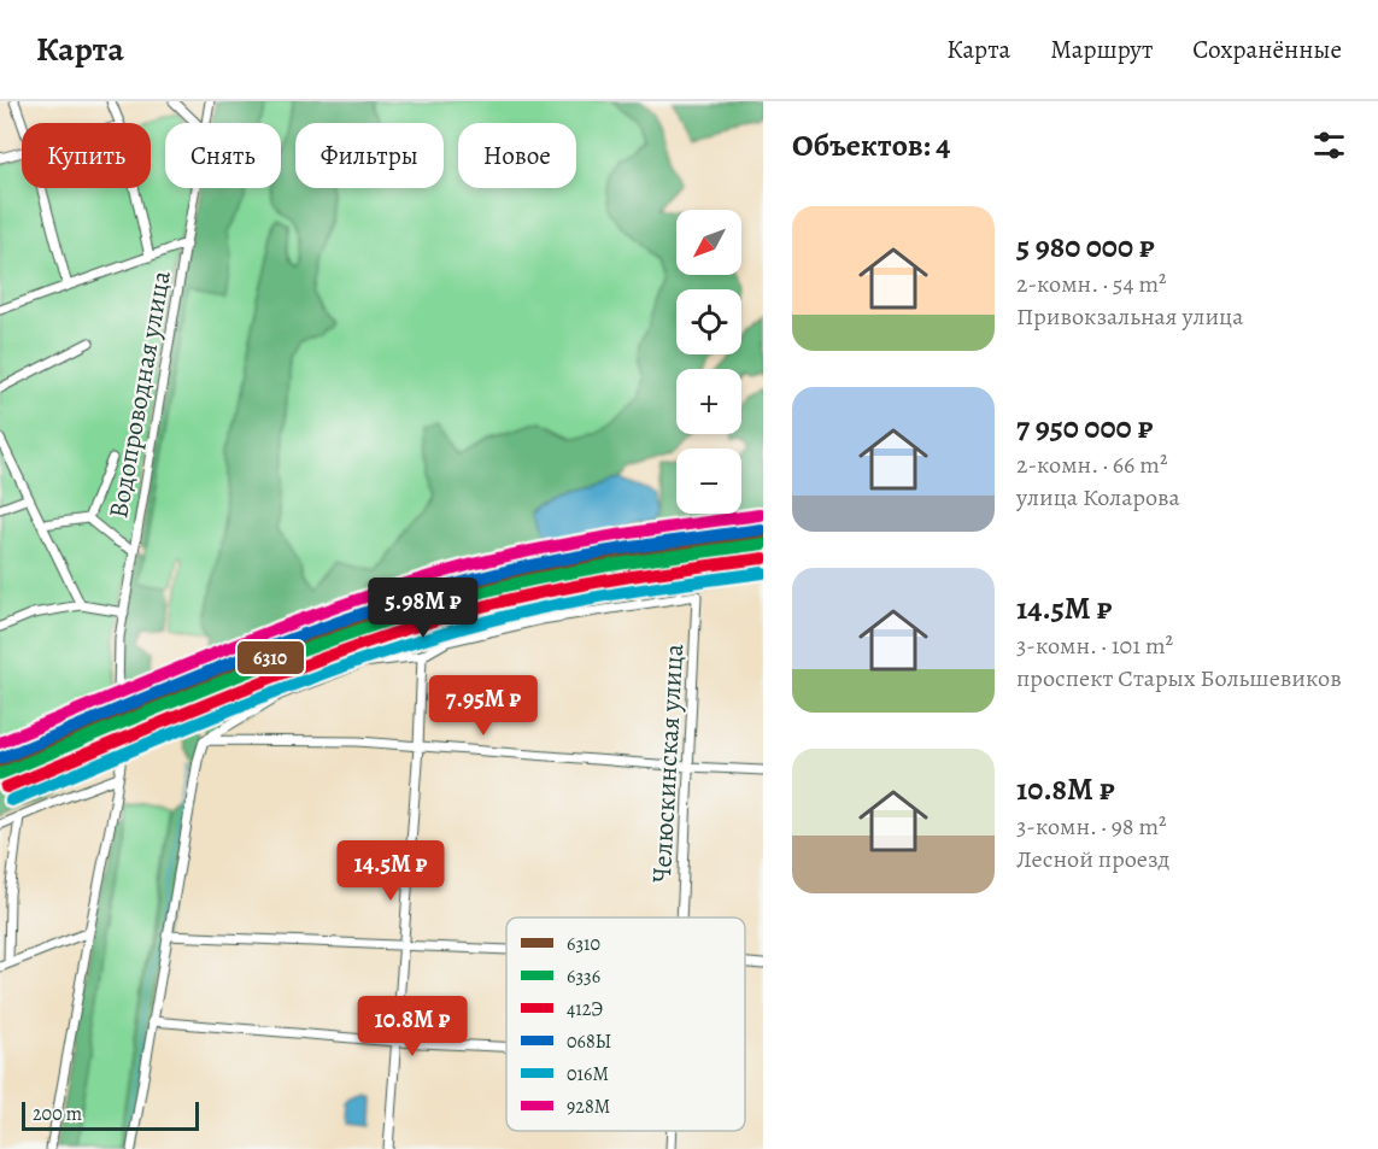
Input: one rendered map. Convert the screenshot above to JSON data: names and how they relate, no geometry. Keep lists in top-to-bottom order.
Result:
{
  "streets": {
    "street": ["Водопроводная улица", "Челюскинская улица"]
  },
  "lines": [
    "transit line 928М",
    "transit line 068Ы",
    "transit line 6310",
    "transit line 6336",
    "transit line 412Э",
    "transit line 016М"
  ],
  "legend": [
    "6310",
    "6336",
    "412Э",
    "068Ы",
    "016М",
    "928М"
  ],
  "scale_bar": "200 m",
  "north": "bottom left",
  "page": {
    "header": "Карта",
    "nav": ["Карта", "Маршрут", "Сохранённые"],
    "heading": "Объектов: 4",
    "chip": [
      "Купить",
      "Снять",
      "Фильтры",
      "Новое"
    ],
    "list": [
      {
        "name": "5 980 000 ₽",
        "note": "2-комн. · 54 m² · Привокзальная улица"
      },
      {
        "name": "7 950 000 ₽",
        "note": "2-комн. · 66 m² · улица Коларова"
      },
      {
        "name": "14.5M ₽",
        "note": "3-комн. · 101 m² · проспект Старых Большевиков"
      },
      {
        "name": "10.8M ₽",
        "note": "3-комн. · 98 m² · Лесной проезд"
      }
    ],
    "map_buttons": ["+", "−"],
    "price": [
      "5.98M ₽",
      "7.95M ₽",
      "14.5M ₽",
      "10.8M ₽"
    ],
    "scale": "200 m"
  }
}
